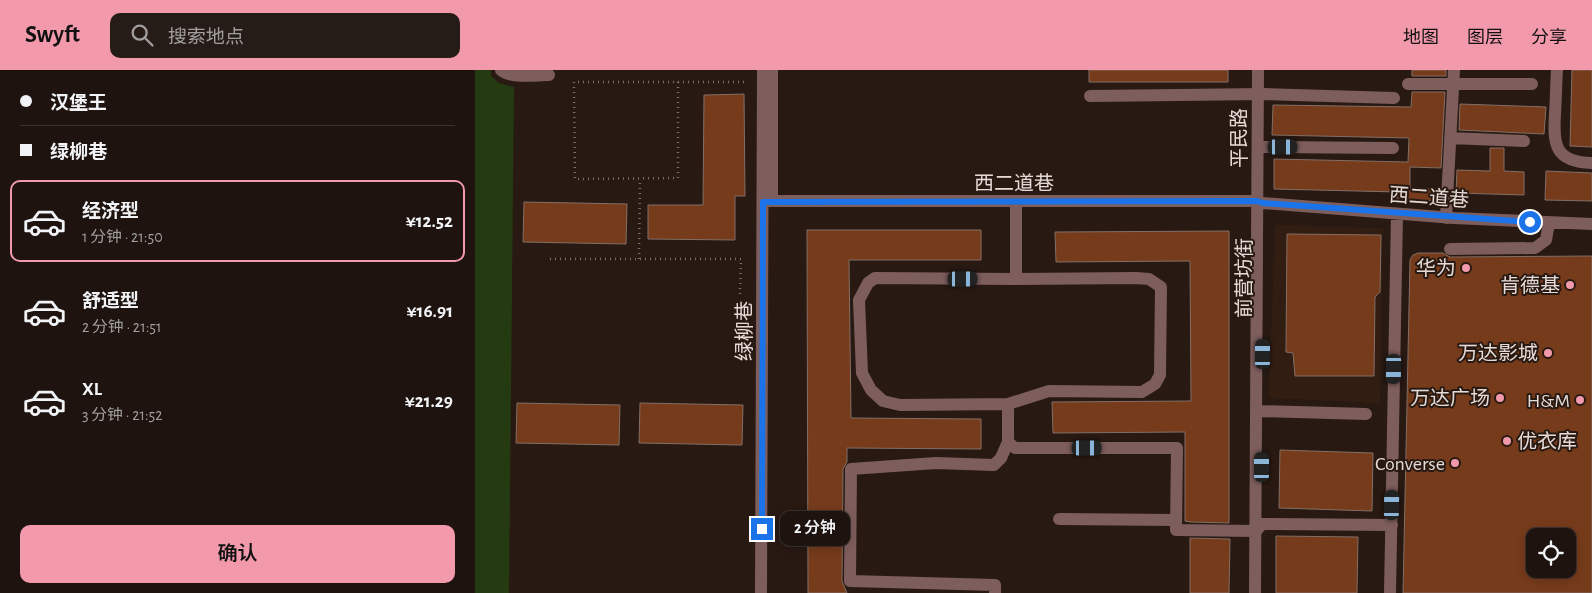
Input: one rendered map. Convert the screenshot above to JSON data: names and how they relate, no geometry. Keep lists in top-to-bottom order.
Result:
{
  "streets": {
    "street": [
      "平民路",
      "西二道巷",
      "前营坊街",
      "绿柳巷"
    ]
  },
  "crossings": [
    ["平民路", "西二道巷"],
    ["平民路", "前营坊街"],
    ["西二道巷", "前营坊街"],
    ["西二道巷", "绿柳巷"]
  ],
  "places": [
    "华为",
    "肯德基",
    "万达影城",
    "万达广场",
    "H&M",
    "优衣库",
    "Converse"
  ],
  "page": {
    "header": "Swyft",
    "search": "搜索地点",
    "nav": ["地图", "图层", "分享"],
    "banner": ["汉堡王", "绿柳巷"],
    "list": [
      {
        "name": "经济型",
        "note": "1 分钟 · 21:50",
        "value": "¥12.52"
      },
      {
        "name": "舒适型",
        "note": "2 分钟 · 21:51",
        "value": "¥16.91"
      },
      {
        "name": "XL",
        "note": "3 分钟 · 21:52",
        "value": "¥21.29"
      }
    ],
    "bubble": "2 分钟",
    "buttons": "确认"
  }
}
